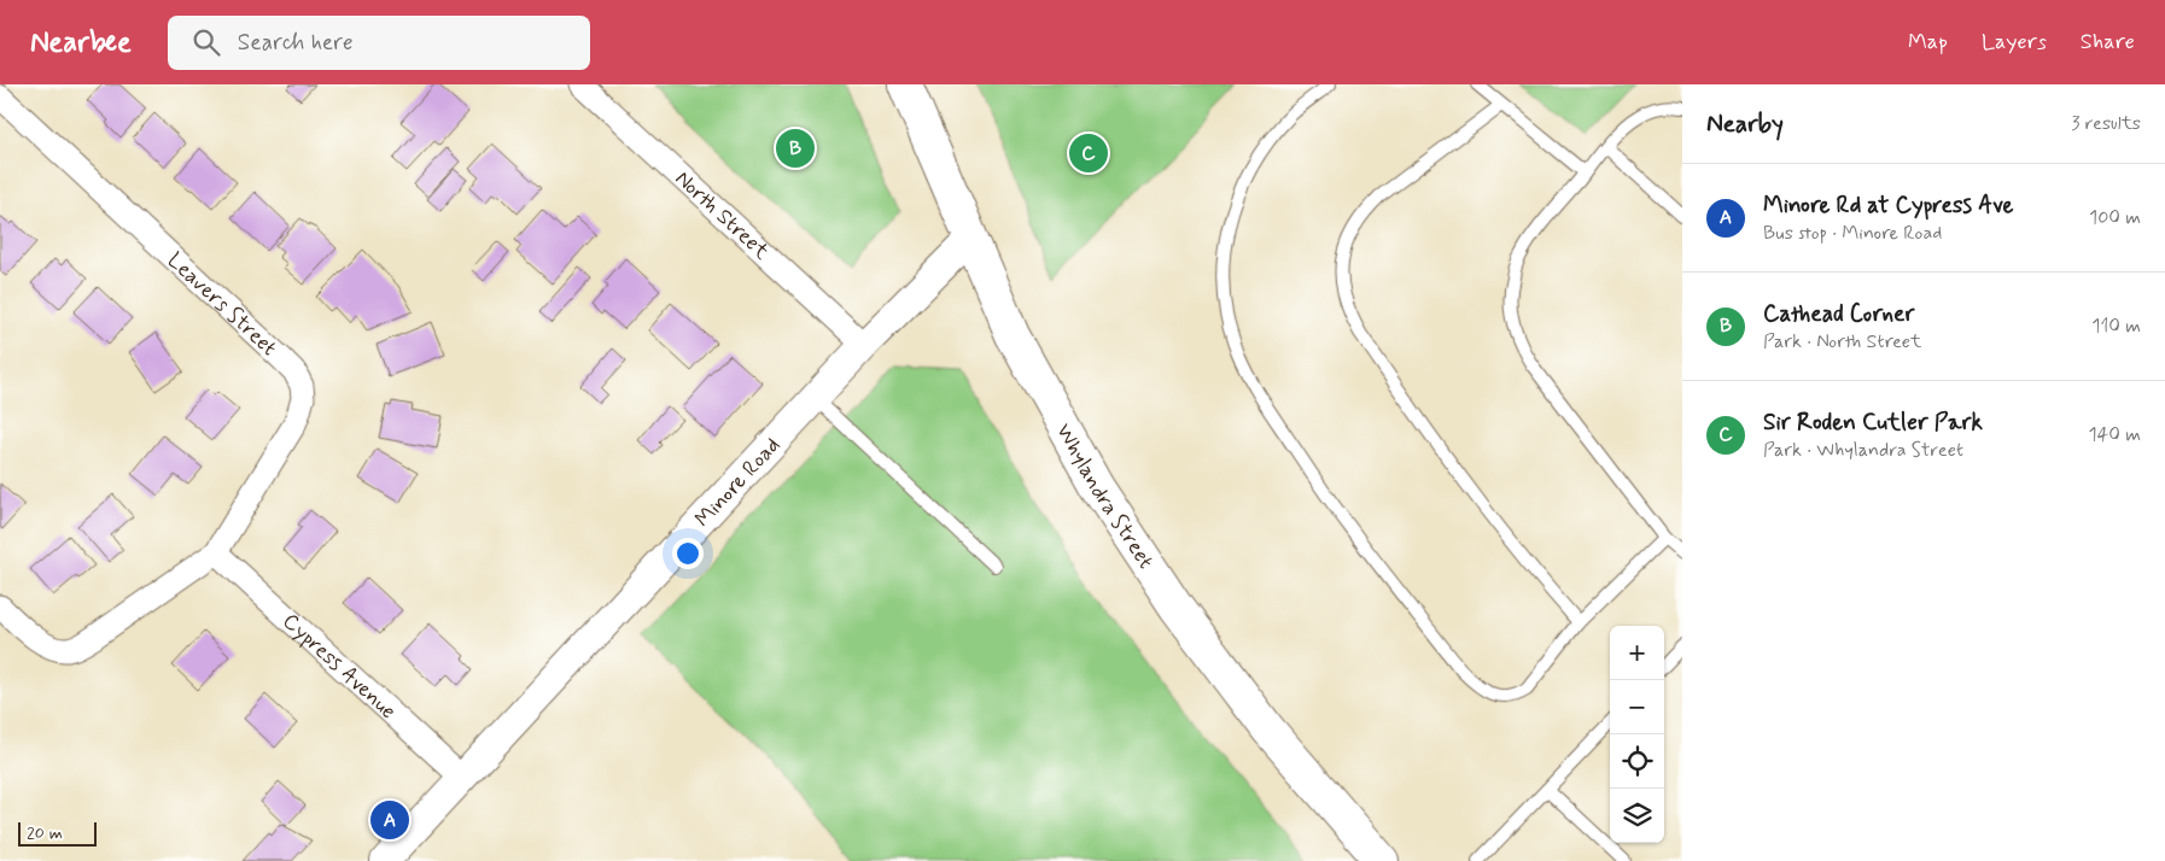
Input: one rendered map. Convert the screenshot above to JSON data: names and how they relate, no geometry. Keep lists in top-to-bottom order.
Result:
{
  "streets": {
    "highway": ["Whylandra Street"],
    "street": [
      "North Street",
      "Leavers Street",
      "Minore Road",
      "Cypress Avenue"
    ]
  },
  "crossings": [
    ["North Street", "Minore Road"],
    ["Leavers Street", "Cypress Avenue"],
    ["Minore Road", "Whylandra Street"],
    ["Minore Road", "Cypress Avenue"]
  ],
  "scale_bar": "20 m",
  "page": {
    "header": "Nearbee",
    "search": "Search here",
    "nav": ["Map", "Layers", "Share"],
    "heading": ["Nearby", "3 results"],
    "pins": ["B", "C", "A"],
    "list": [
      {
        "mark": "A",
        "name": "Minore Rd at Cypress Ave",
        "note": "Bus stop · Minore Road",
        "value": "100 m"
      },
      {
        "mark": "B",
        "name": "Cathead Corner",
        "note": "Park · North Street",
        "value": "110 m"
      },
      {
        "mark": "C",
        "name": "Sir Roden Cutler Park",
        "note": "Park · Whylandra Street",
        "value": "140 m"
      }
    ],
    "map_buttons": ["+", "−"],
    "scale": "20 m"
  }
}
